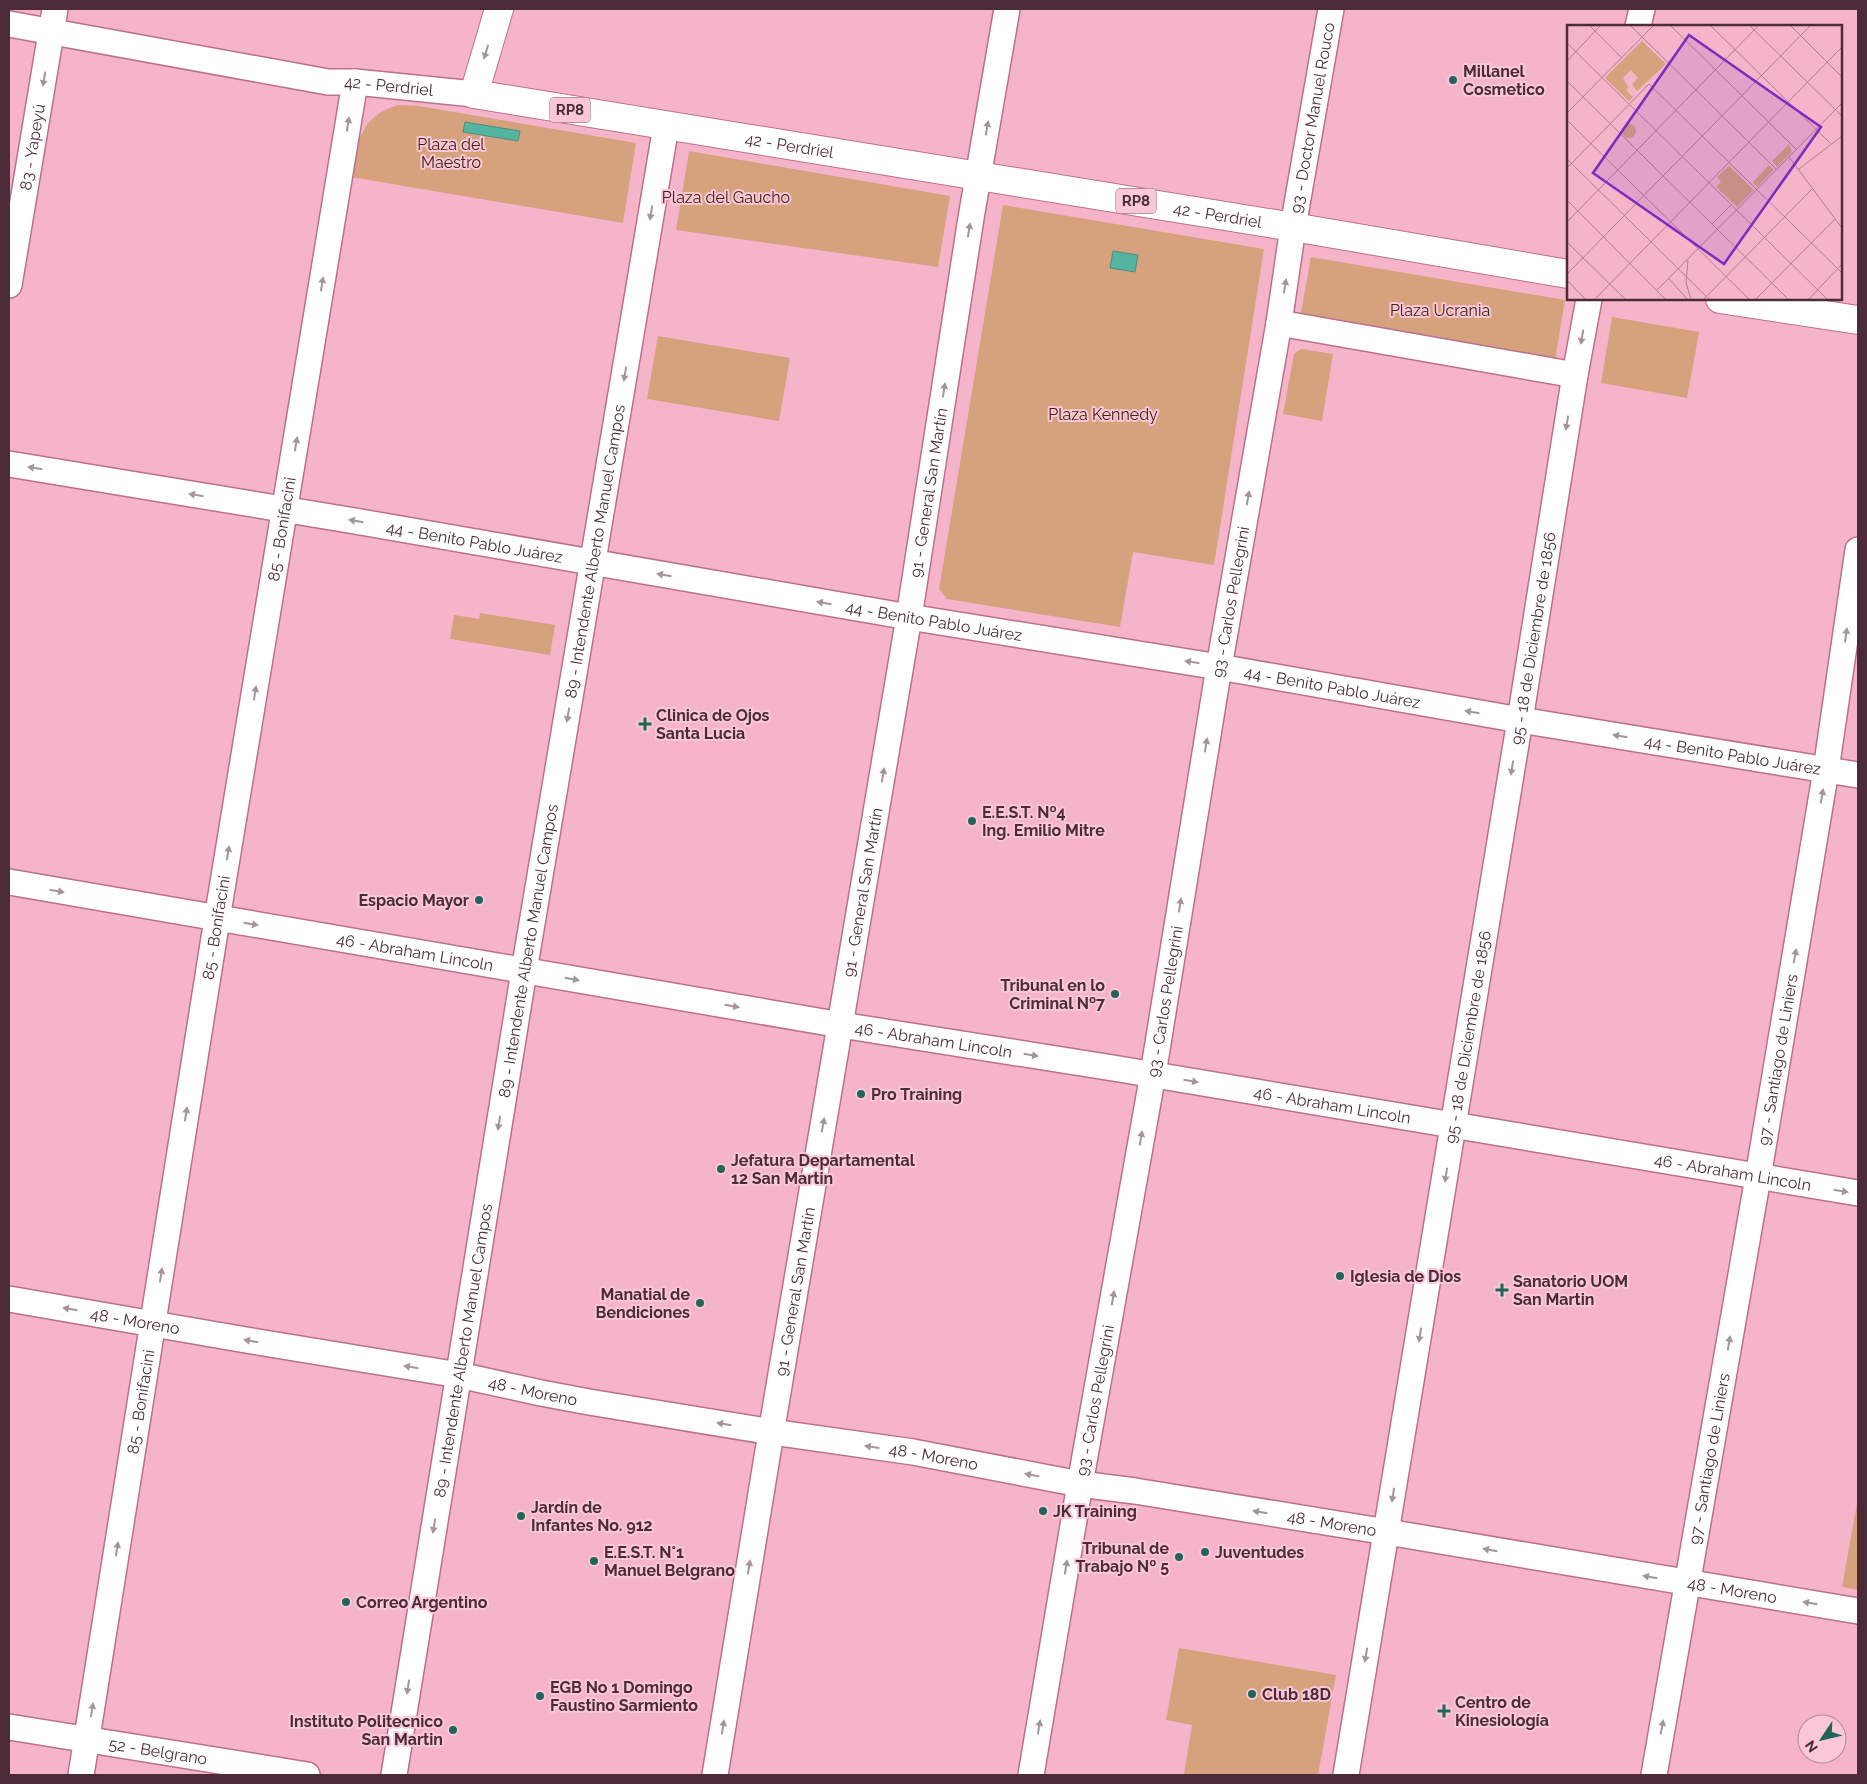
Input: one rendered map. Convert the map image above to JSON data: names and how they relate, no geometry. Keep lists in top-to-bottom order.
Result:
{
  "streets": {
    "main road": ["42 - Perdriel", "RP8"],
    "street": [
      "93 - Doctor Manuel Rouco",
      "83 - Yapeyú",
      "91 - General San Martín",
      "85 - Bonifacini",
      "44 - Benito Pablo Juárez",
      "89 - Intendente Alberto Manuel Campos",
      "93 - Carlos Pellegrini",
      "95 - 18 de Diciembre de 1856",
      "46 - Abraham Lincoln",
      "97 - Santiago de Liniers",
      "48 - Moreno",
      "52 - Belgrano"
    ]
  },
  "crossings": [
    ["42 - Perdriel", "93 - Doctor Manuel Rouco"],
    ["42 - Perdriel", "83 - Yapeyú"],
    ["42 - Perdriel", "91 - General San Martín"],
    ["42 - Perdriel", "85 - Bonifacini"],
    ["42 - Perdriel", "89 - Intendente Alberto Manuel Campos"],
    ["42 - Perdriel", "93 - Carlos Pellegrini"],
    ["93 - Doctor Manuel Rouco", "93 - Carlos Pellegrini"],
    ["91 - General San Martín", "44 - Benito Pablo Juárez"],
    ["91 - General San Martín", "46 - Abraham Lincoln"],
    ["91 - General San Martín", "48 - Moreno"],
    ["85 - Bonifacini", "44 - Benito Pablo Juárez"],
    ["85 - Bonifacini", "46 - Abraham Lincoln"],
    ["85 - Bonifacini", "48 - Moreno"],
    ["85 - Bonifacini", "52 - Belgrano"],
    ["44 - Benito Pablo Juárez", "89 - Intendente Alberto Manuel Campos"],
    ["44 - Benito Pablo Juárez", "93 - Carlos Pellegrini"],
    ["44 - Benito Pablo Juárez", "95 - 18 de Diciembre de 1856"],
    ["44 - Benito Pablo Juárez", "97 - Santiago de Liniers"],
    ["89 - Intendente Alberto Manuel Campos", "46 - Abraham Lincoln"],
    ["89 - Intendente Alberto Manuel Campos", "48 - Moreno"],
    ["93 - Carlos Pellegrini", "46 - Abraham Lincoln"],
    ["93 - Carlos Pellegrini", "48 - Moreno"],
    ["95 - 18 de Diciembre de 1856", "46 - Abraham Lincoln"],
    ["95 - 18 de Diciembre de 1856", "48 - Moreno"],
    ["46 - Abraham Lincoln", "97 - Santiago de Liniers"],
    ["97 - Santiago de Liniers", "48 - Moreno"]
  ],
  "one_way": [
    "83 - Yapeyú",
    "91 - General San Martín",
    "85 - Bonifacini",
    "44 - Benito Pablo Juárez",
    "89 - Intendente Alberto Manuel Campos",
    "93 - Carlos Pellegrini",
    "95 - 18 de Diciembre de 1856",
    "46 - Abraham Lincoln",
    "97 - Santiago de Liniers",
    "48 - Moreno"
  ],
  "parks": [
    "Plaza del Maestro",
    "Plaza del Gaucho",
    "Plaza Ucrania",
    "Plaza Kennedy"
  ],
  "places": {
    "other": [
      "Millanel Cosmetico",
      "E.E.S.T. Nº4 Ing. Emilio Mitre",
      "Espacio Mayor",
      "Tribunal en lo Criminal Nº7",
      "Pro Training",
      "Jefatura Departamental 12 San Martin",
      "Iglesia de Dios",
      "Manatial de Bendiciones",
      "JK Training",
      "Jardín de Infantes No. 912",
      "Juventudes",
      "Tribunal de Trabajo Nº 5",
      "E.E.S.T. N°1 Manuel Belgrano",
      "Correo Argentino",
      "Club 18D",
      "EGB No 1 Domingo Faustino Sarmiento",
      "Instituto Politecnico San Martin"
    ],
    "health": ["Clinica de Ojos Santa Lucia", "Sanatorio UOM San Martin", "Centro de Kinesiología"]
  },
  "north": "bottom left"
}
